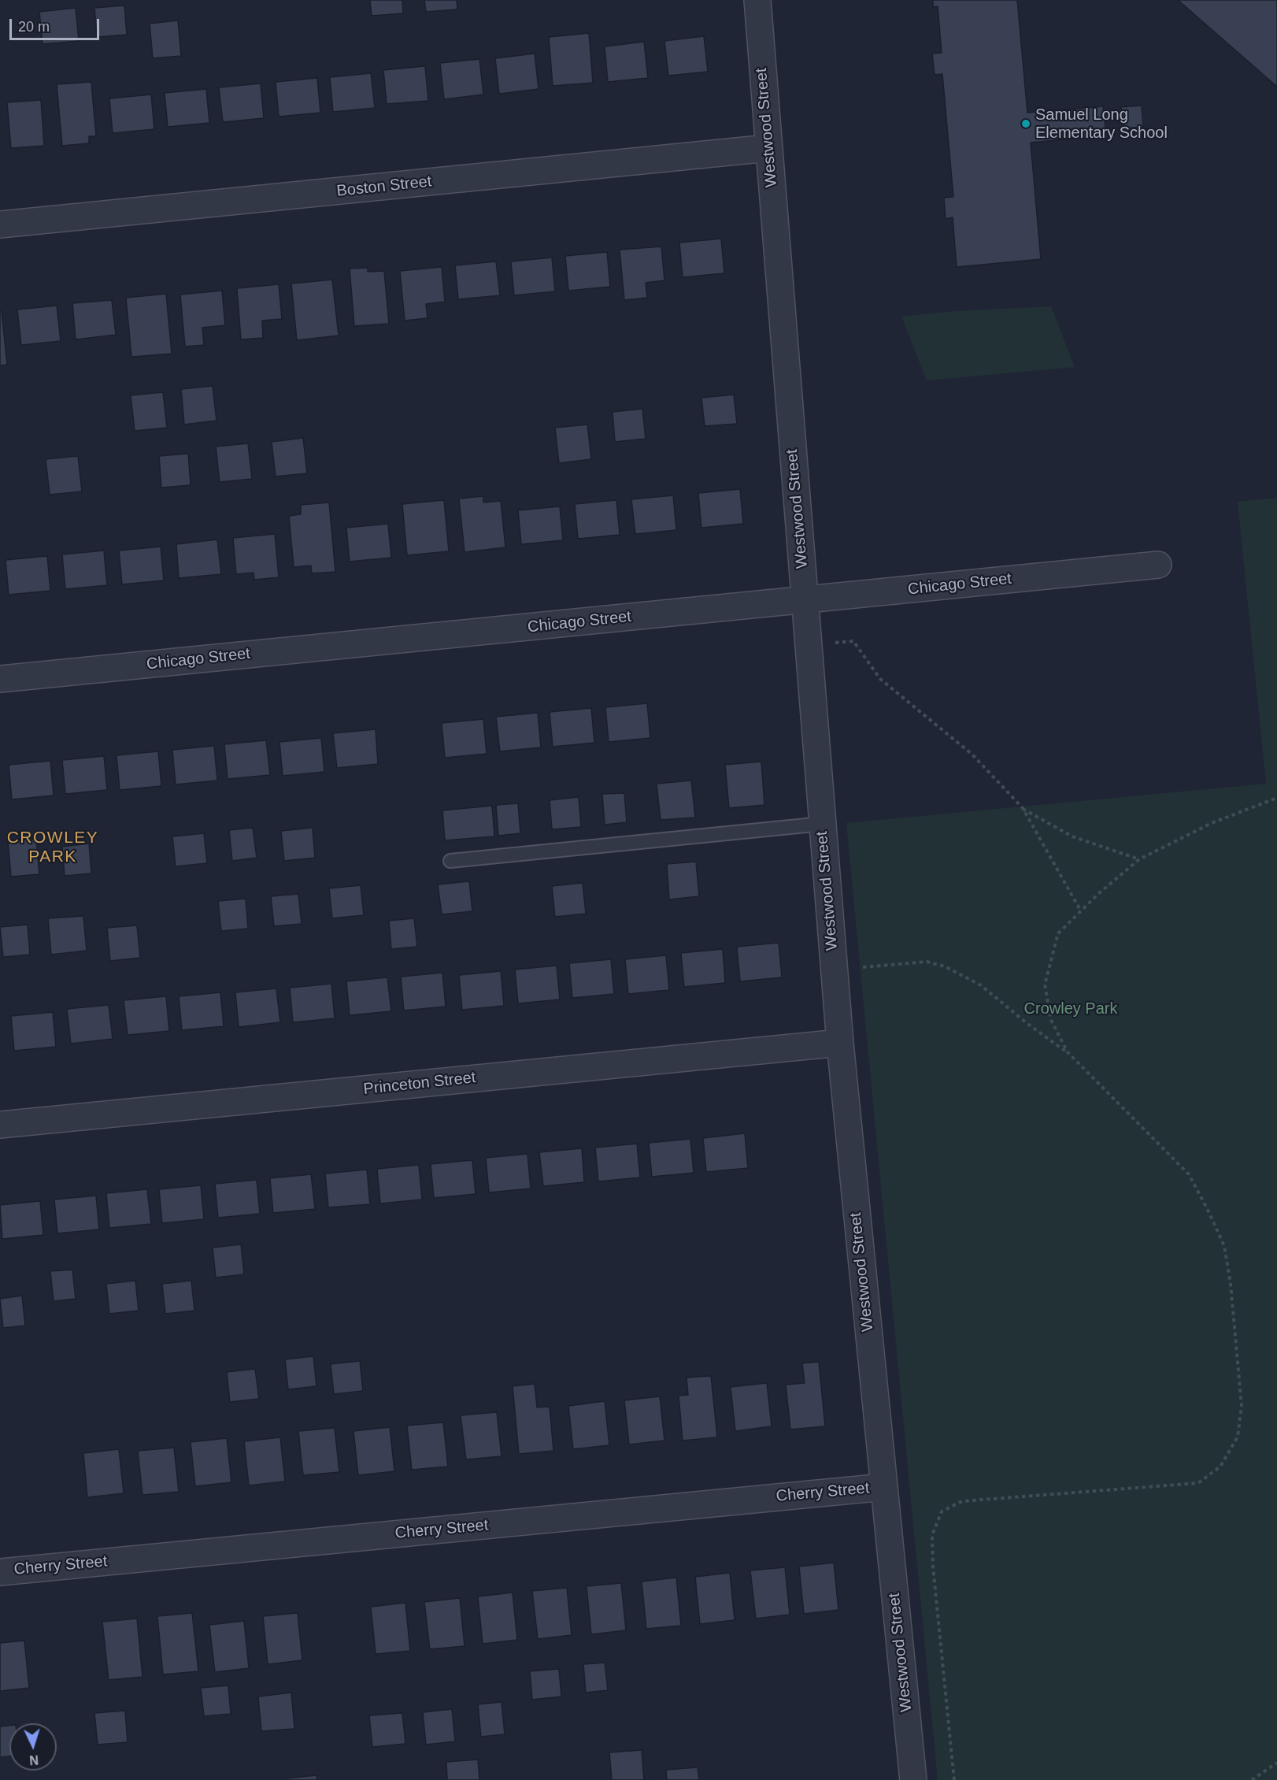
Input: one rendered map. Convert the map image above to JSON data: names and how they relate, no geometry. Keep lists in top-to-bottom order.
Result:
{
  "streets": {
    "street": [
      "Westwood Street",
      "Boston Street",
      "Chicago Street",
      "Princeton Street",
      "Cherry Street"
    ]
  },
  "crossings": [
    ["Westwood Street", "Boston Street"],
    ["Westwood Street", "Chicago Street"],
    ["Westwood Street", "Princeton Street"],
    ["Westwood Street", "Cherry Street"]
  ],
  "districts": ["CROWLEY PARK"],
  "parks": ["Crowley Park"],
  "places": ["Samuel Long Elementary School"],
  "scale_bar": "20 m",
  "north": "bottom"
}
